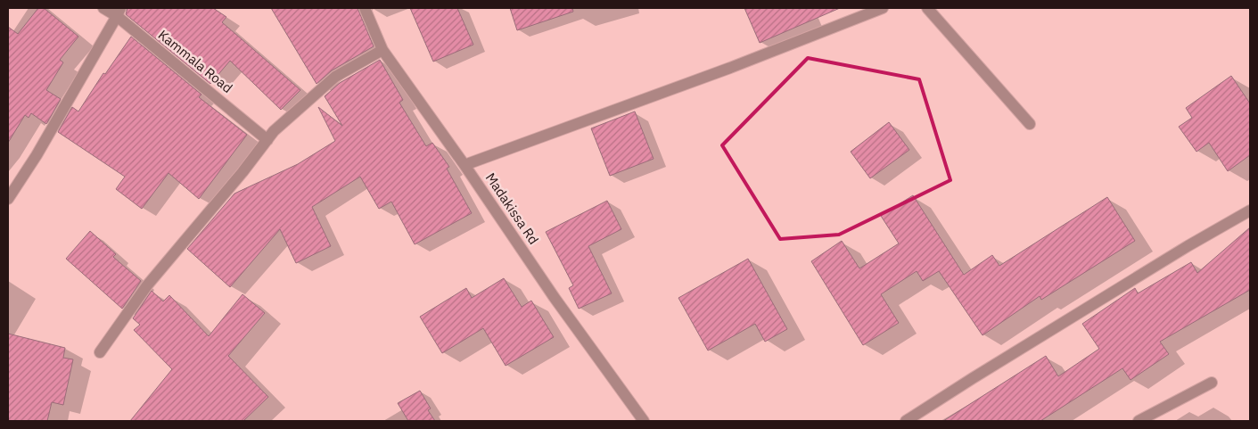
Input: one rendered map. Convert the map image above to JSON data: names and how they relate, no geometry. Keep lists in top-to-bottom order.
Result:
{
  "streets": {
    "street": ["Kammala Road", "Madakissa Rd"]
  }
}
